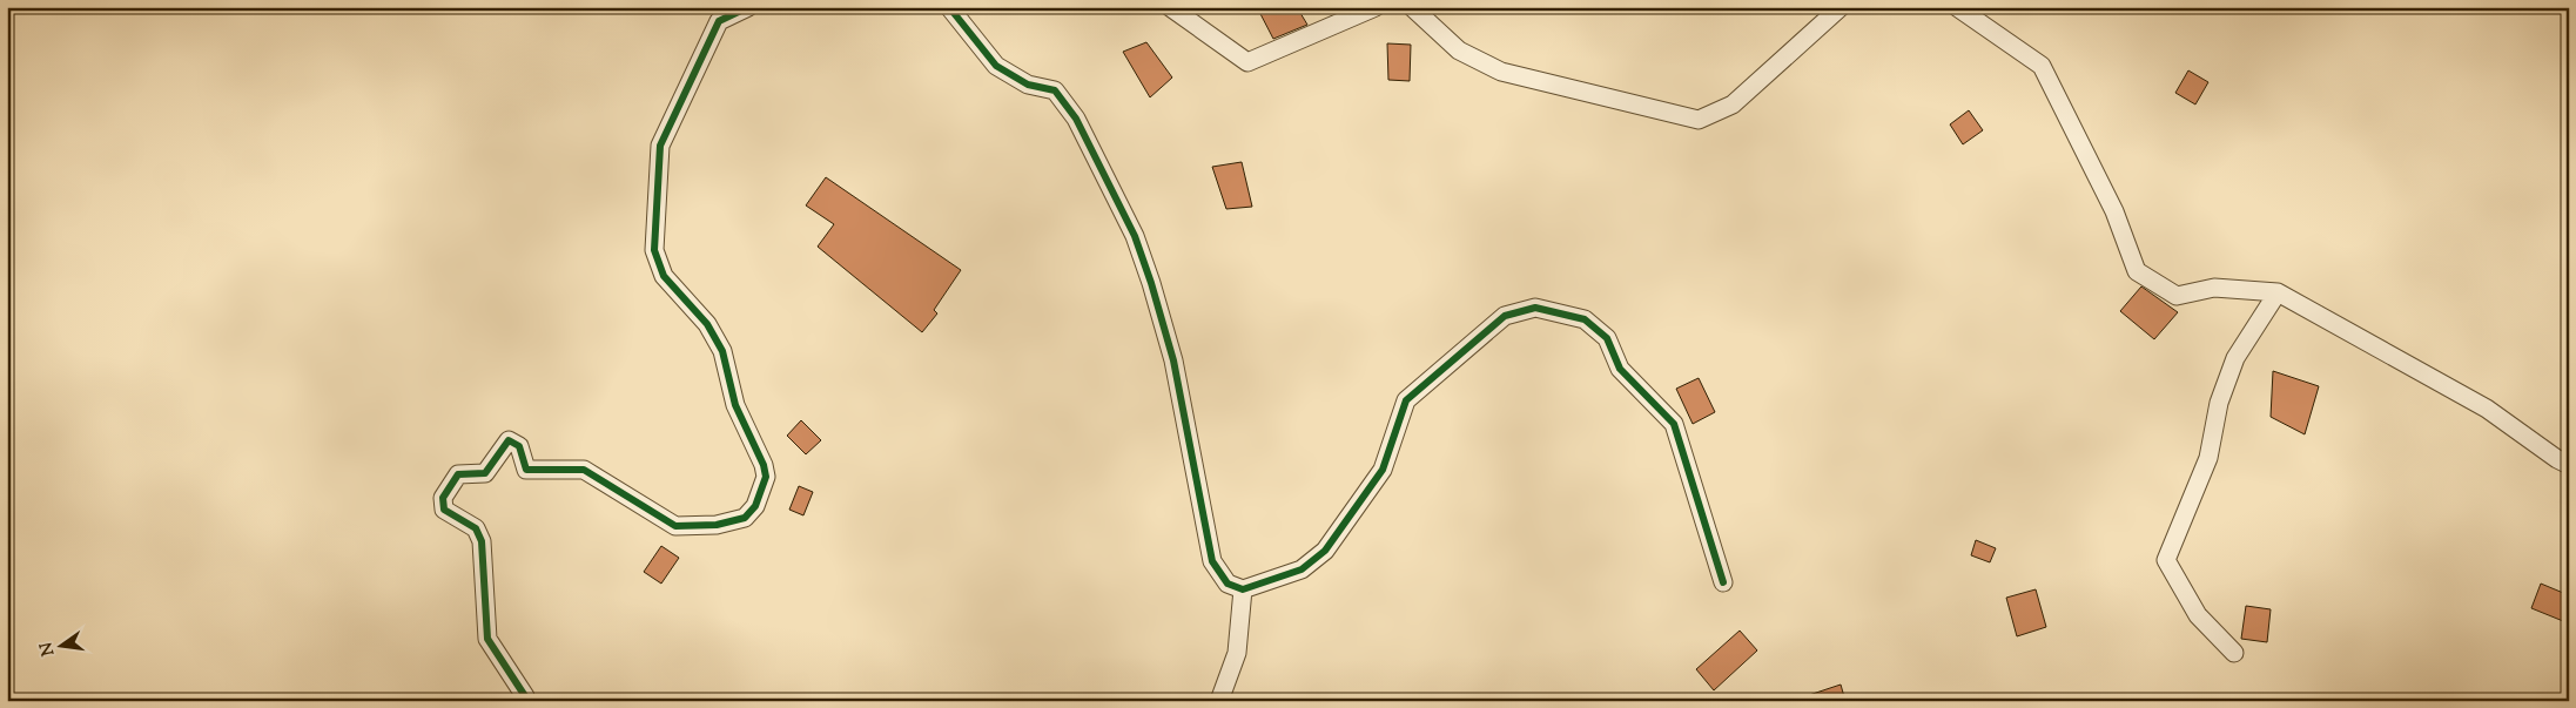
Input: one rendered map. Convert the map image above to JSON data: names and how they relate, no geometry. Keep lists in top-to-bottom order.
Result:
{
  "north": "left"
}
